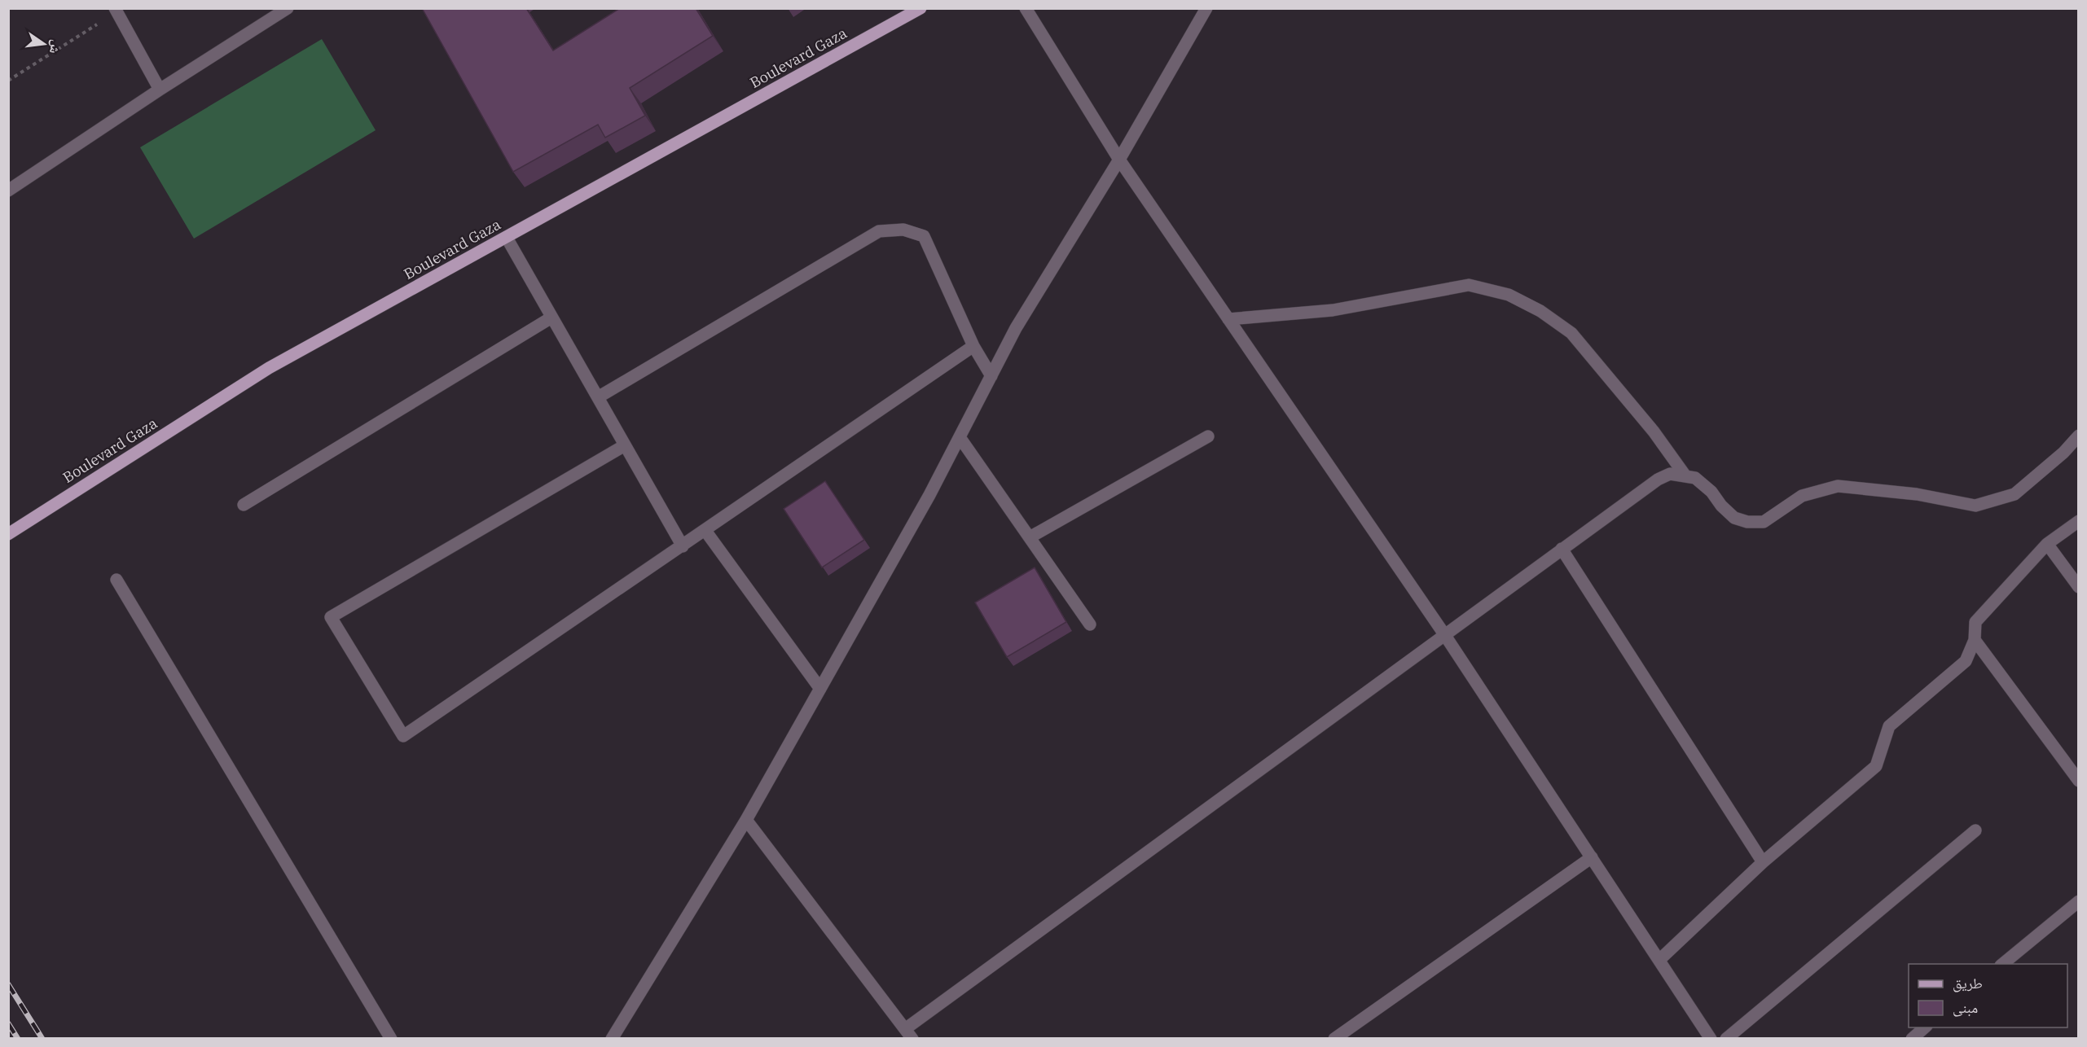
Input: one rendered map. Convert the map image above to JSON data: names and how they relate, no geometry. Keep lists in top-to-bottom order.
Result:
{
  "streets": {
    "main road": ["Boulevard Gaza"]
  },
  "legend": ["طريق", "مبنى"],
  "north": "right"
}
